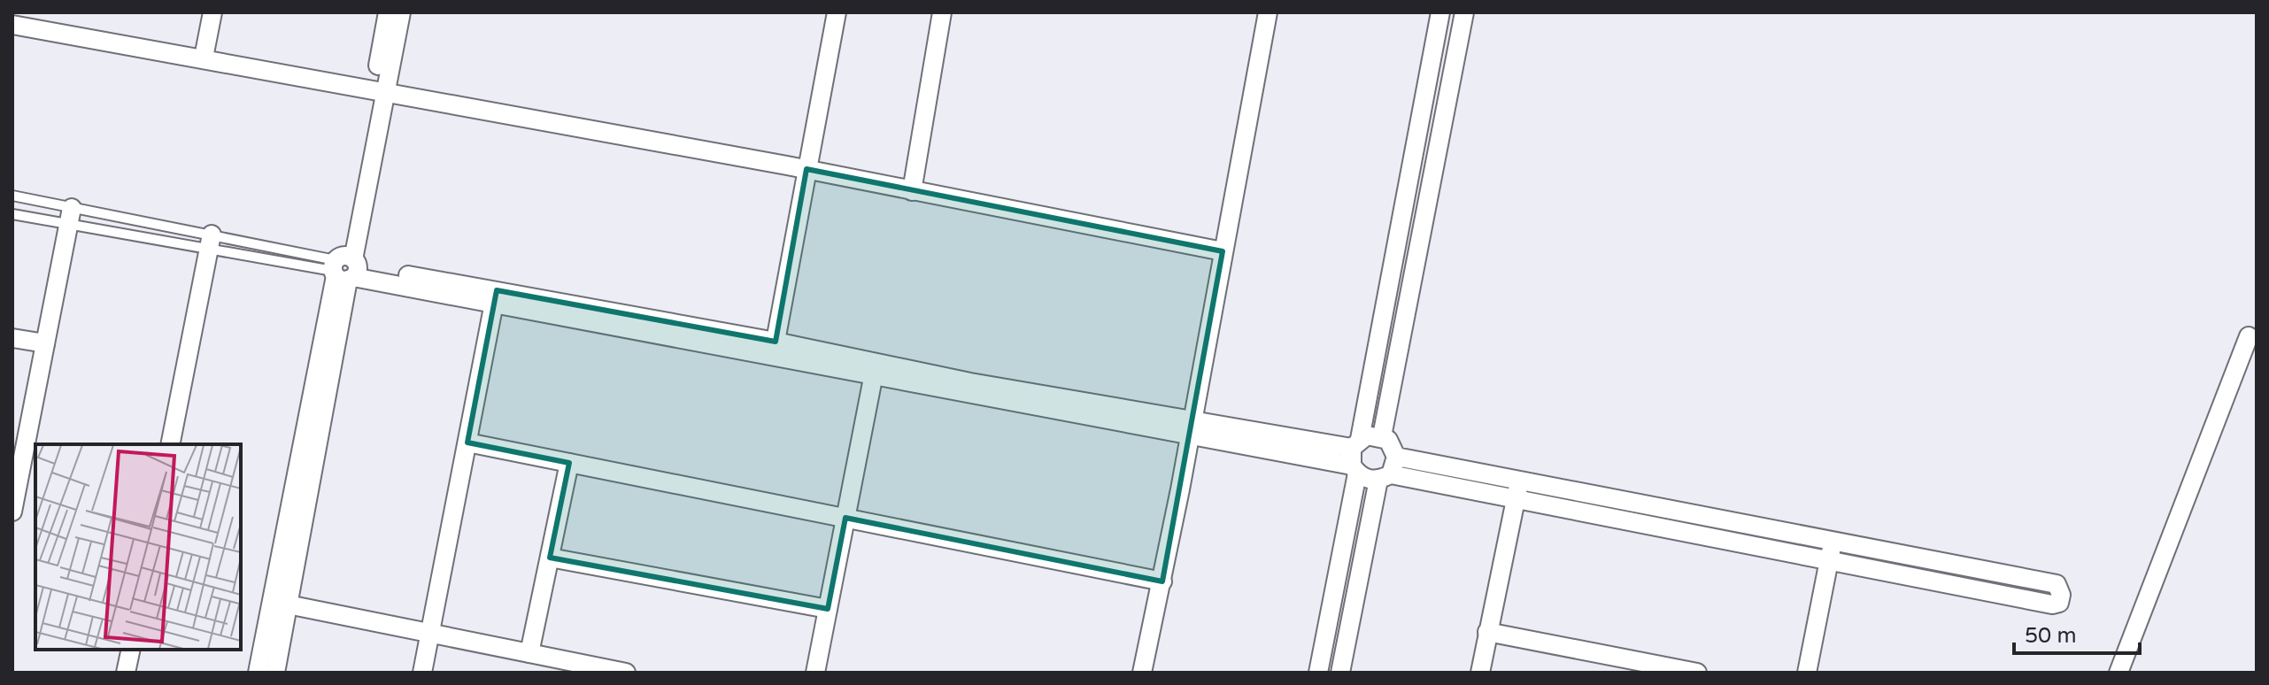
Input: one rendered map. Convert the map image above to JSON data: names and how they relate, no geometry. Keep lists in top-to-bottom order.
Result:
{
  "scale_bar": "50 m"
}
